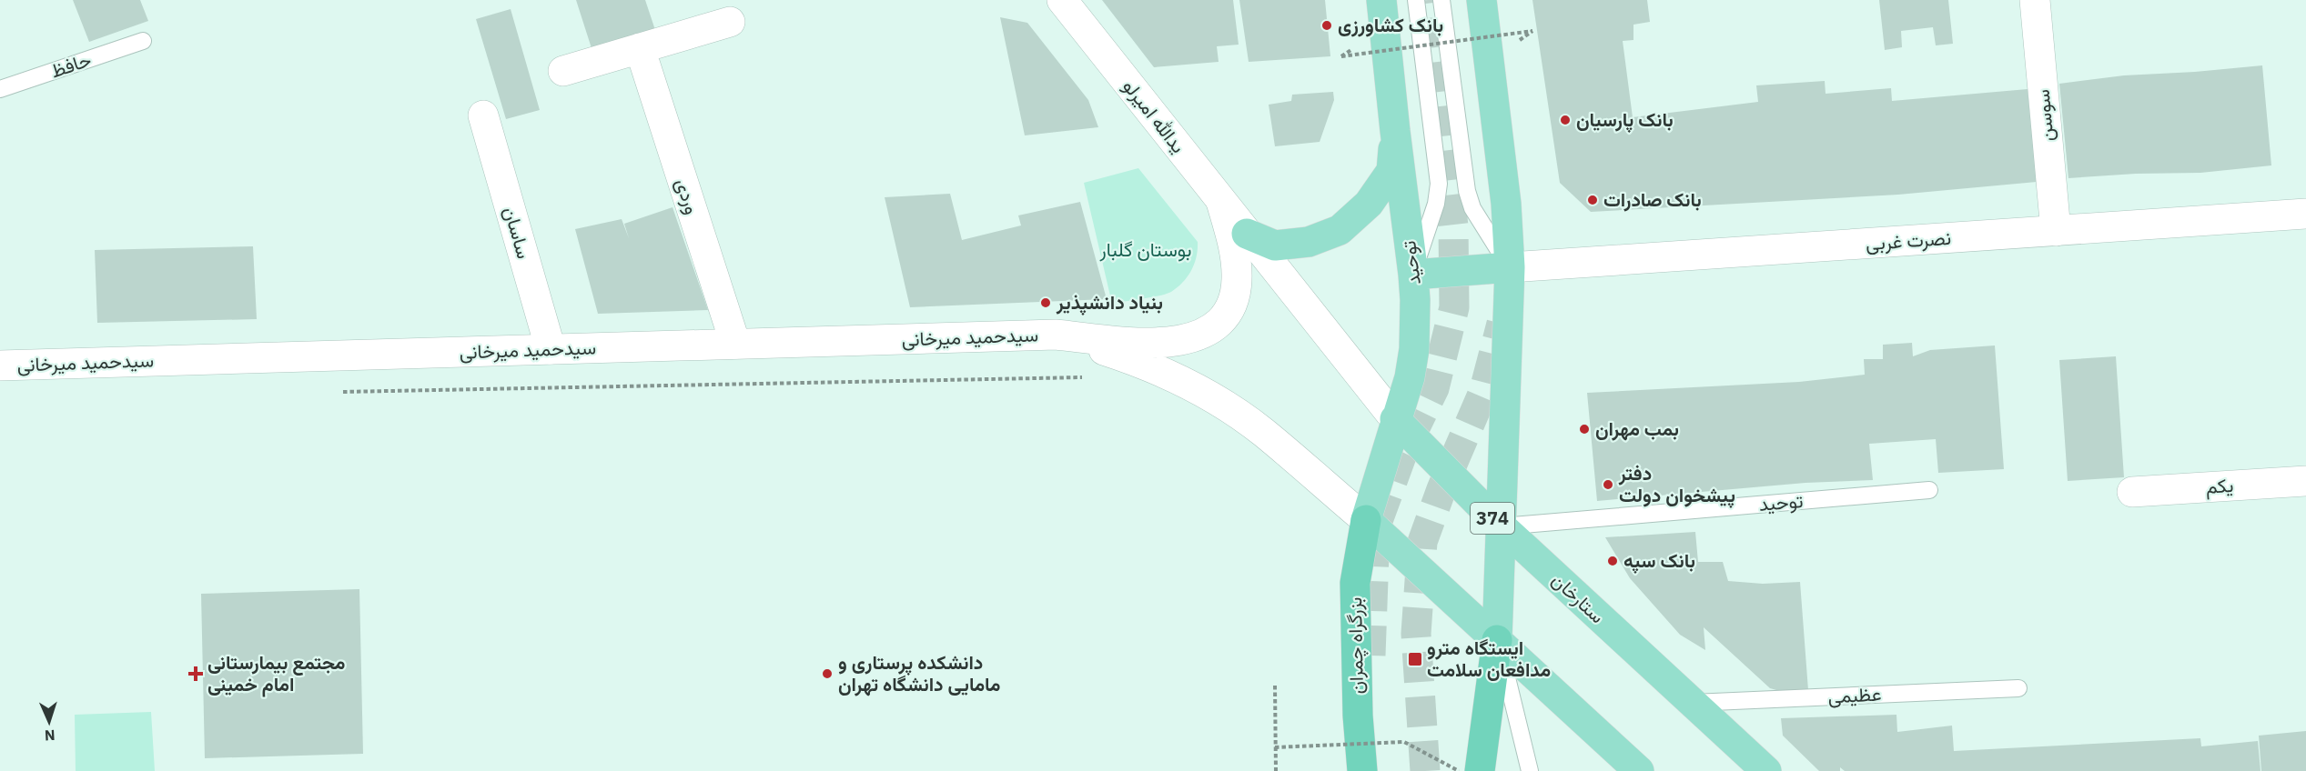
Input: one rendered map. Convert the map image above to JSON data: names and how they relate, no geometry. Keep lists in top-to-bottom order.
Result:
{
  "streets": {
    "highway": ["بزرگراه چمران"],
    "main road": [
      "سوسن",
      "یدالله امیرلو",
      "وردی",
      "ساسان",
      "نصرت غربی",
      "توحید",
      "سیدحمید میرخانی",
      "یکم",
      "374",
      "ستارخان"
    ],
    "lane": ["حافظ", "عظیمی"]
  },
  "crossings": [
    ["سوسن", "نصرت غربی"],
    ["یدالله امیرلو", "توحید"],
    ["یدالله امیرلو", "ستارخان"],
    ["وردی", "سیدحمید میرخانی"],
    ["ساسان", "سیدحمید میرخانی"],
    ["توحید", "ستارخان"],
    ["توحید", "بزرگراه چمران"],
    ["ستارخان", "عظیمی"]
  ],
  "parks": ["بوستان گلبار"],
  "places": {
    "other": [
      "بانک کشاورزی",
      "بانک پارسیان",
      "بانک صادرات",
      "بنیاد دانشپذیر",
      "بمب مهران",
      "دفتر پیشخوان دولت",
      "بانک سپه",
      "دانشکده پرستاری و مامایی دانشگاه تهران"
    ],
    "transit": ["ایستگاه مترو مدافعان سلامت"],
    "health": ["مجتمع بیمارستانی امام خمینی"]
  },
  "north": "bottom"
}
